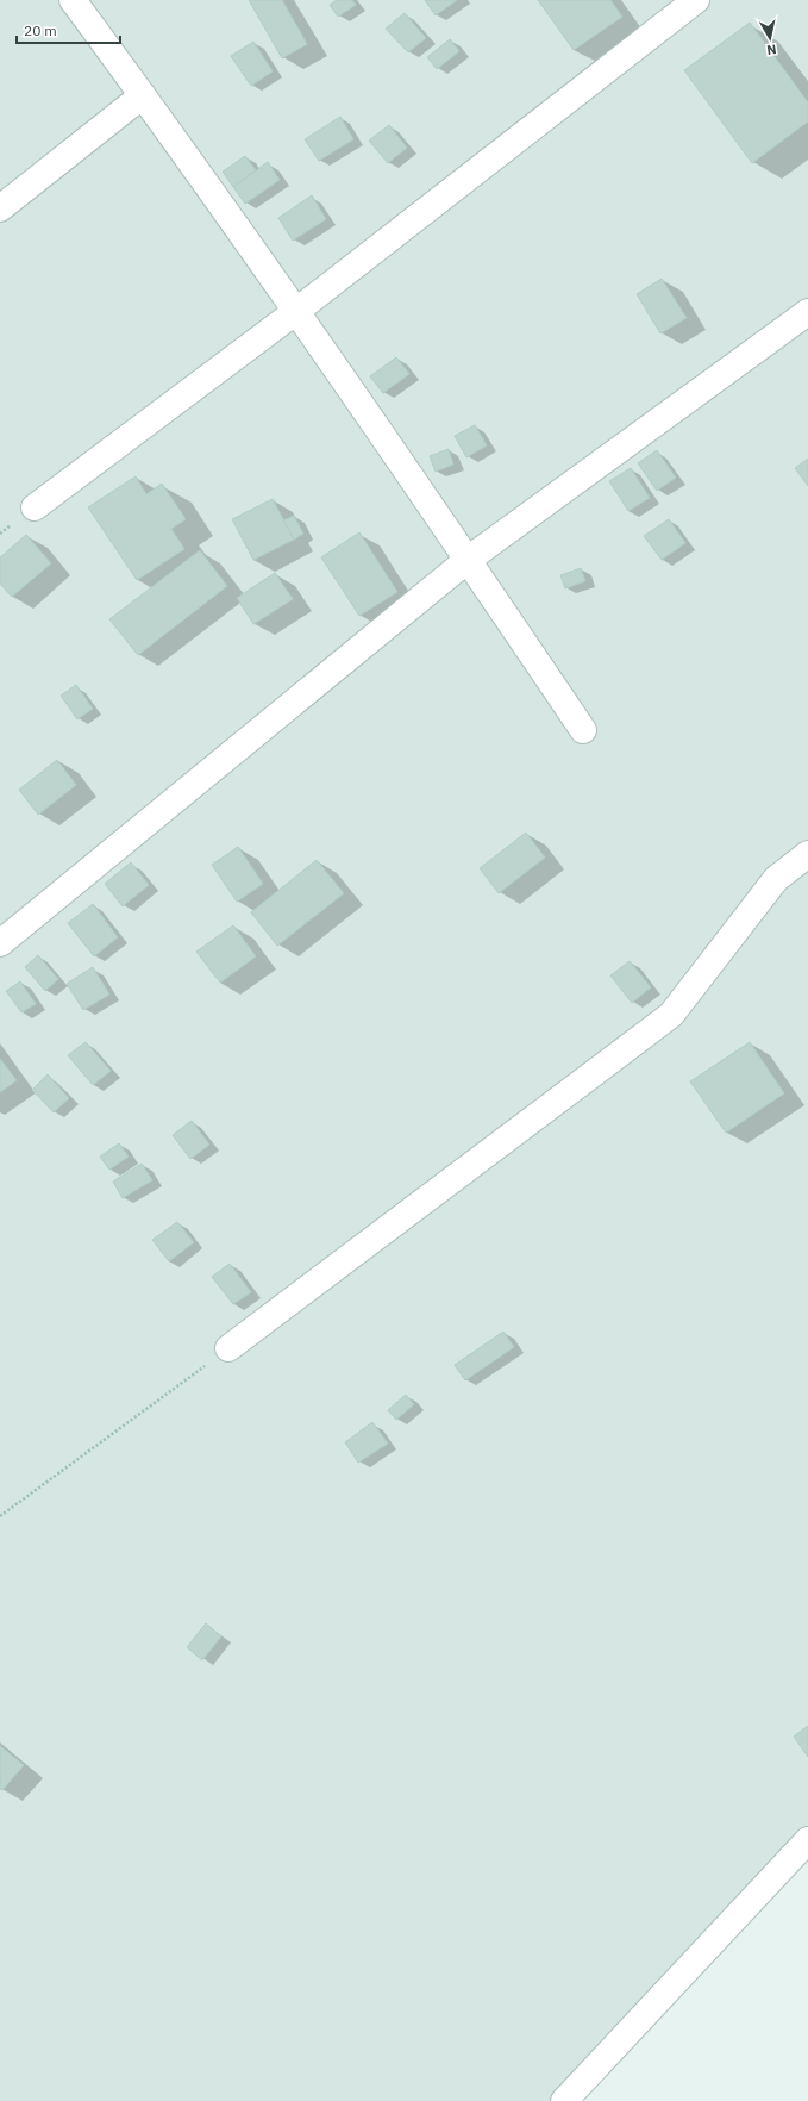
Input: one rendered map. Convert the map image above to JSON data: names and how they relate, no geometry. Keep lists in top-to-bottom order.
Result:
{
  "scale_bar": "20 m",
  "north": "bottom"
}
